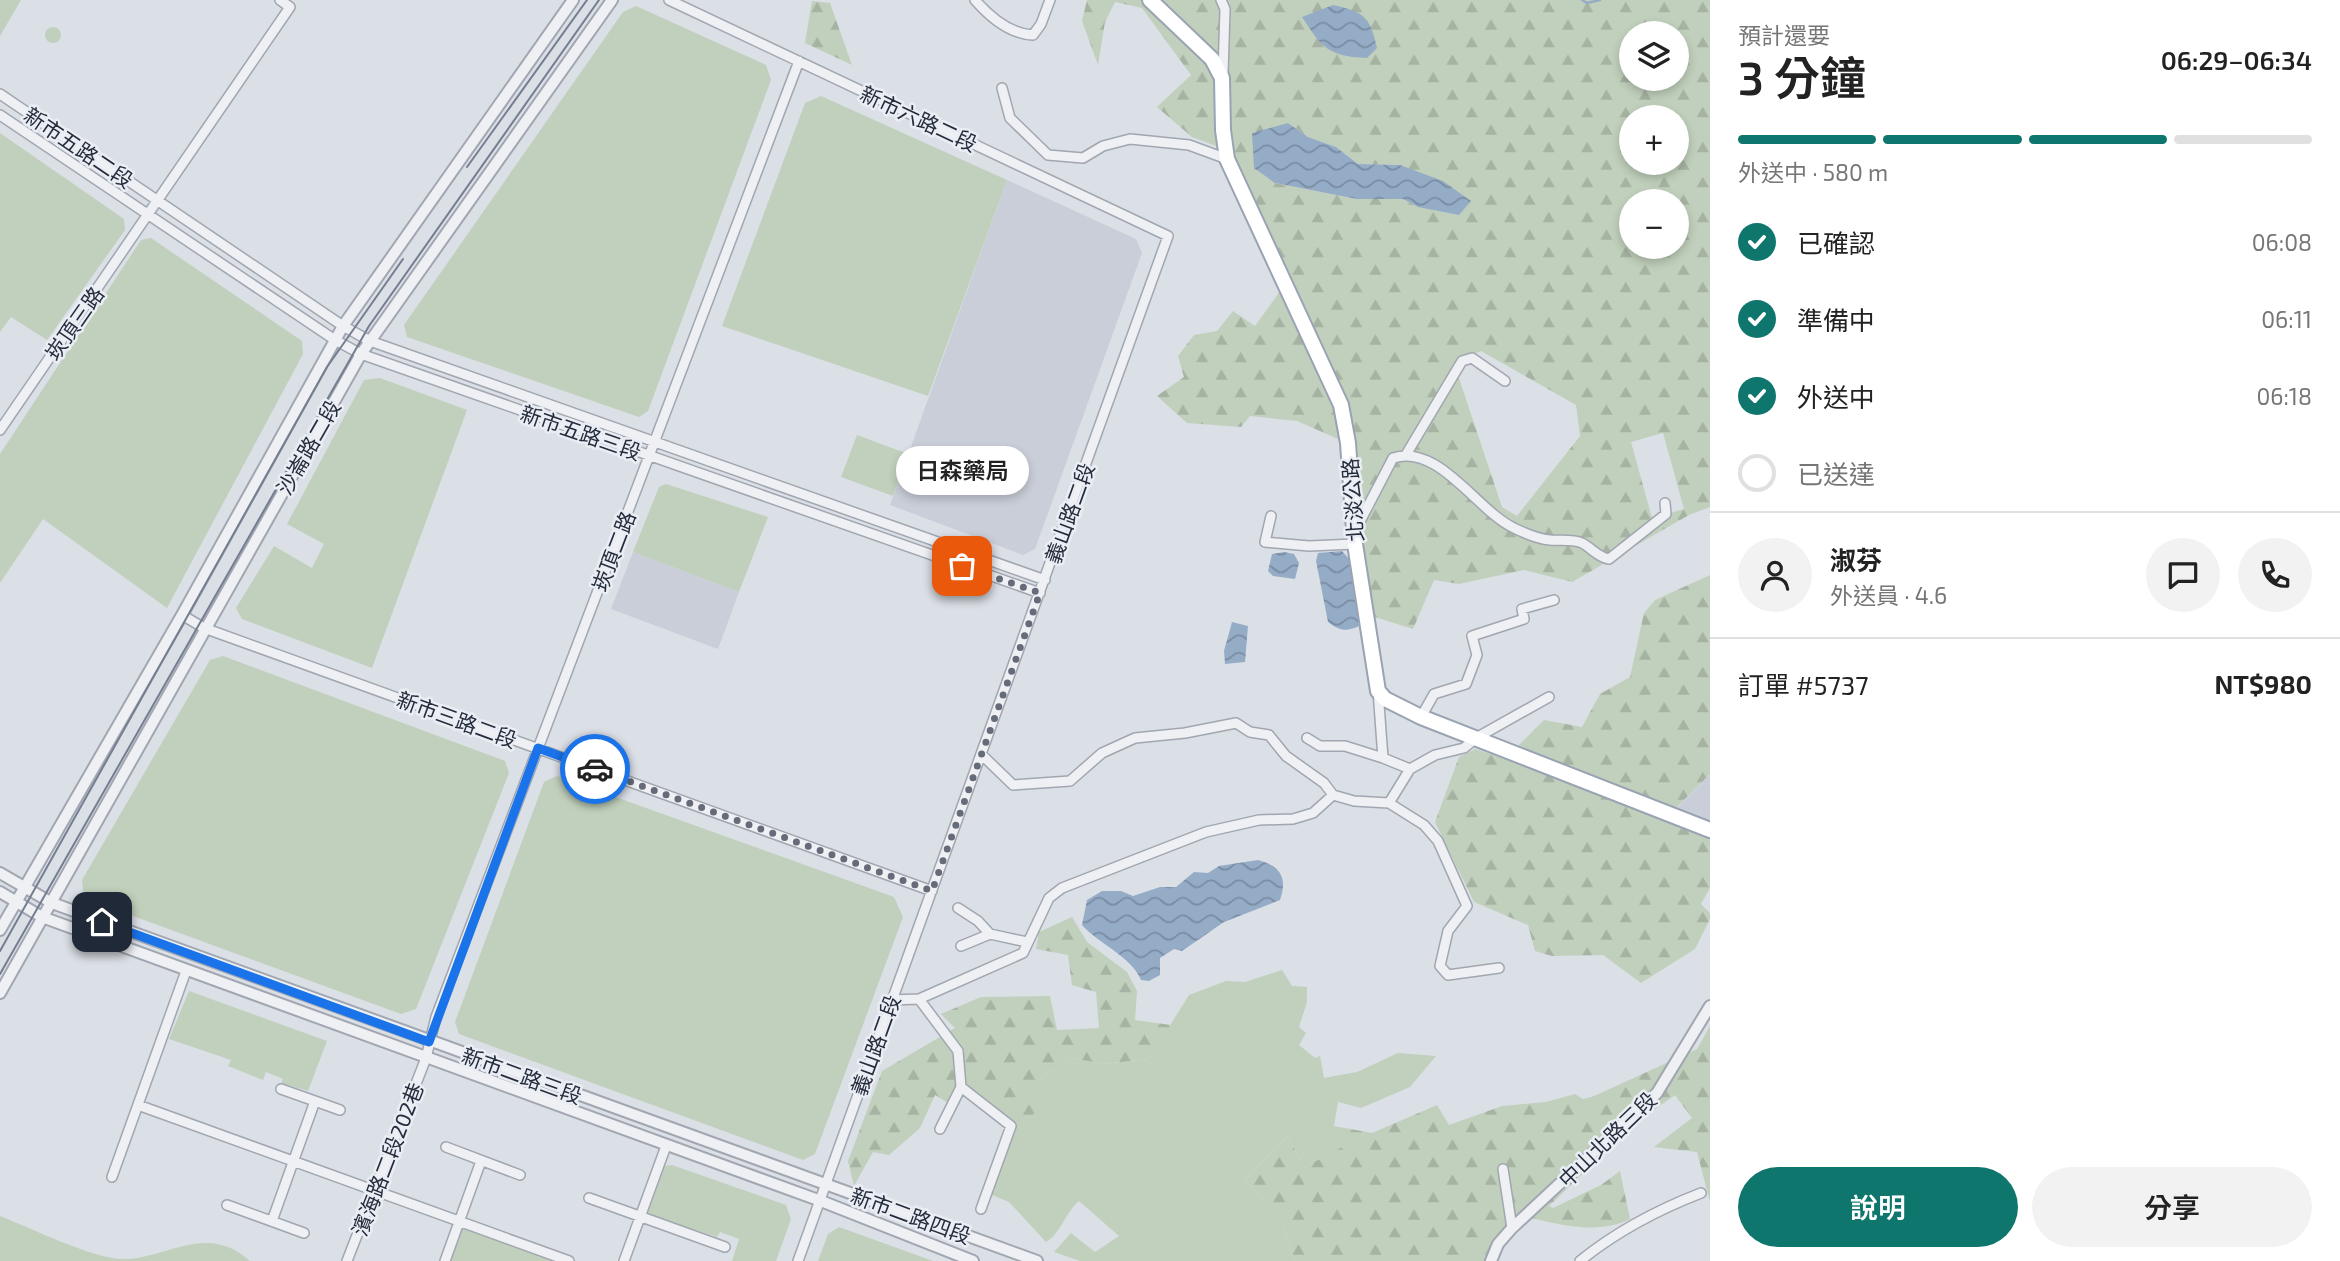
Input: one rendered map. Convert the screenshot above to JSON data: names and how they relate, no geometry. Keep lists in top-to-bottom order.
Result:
{
  "streets": {
    "main road": ["北淡公路"],
    "street": [
      "新市六路二段",
      "新市五路二段",
      "崁頂三路",
      "新市五路三段",
      "沙崙路二段",
      "義山路二段",
      "崁頂二路",
      "新市三路二段",
      "新市二路三段",
      "中山北路三段",
      "濱海路二段202巷",
      "新市二路四段"
    ]
  },
  "crossings": [
    ["新市六路二段", "義山路二段"],
    ["新市六路二段", "崁頂二路"],
    ["新市五路二段", "崁頂三路"],
    ["新市五路二段", "新市五路三段"],
    ["崁頂三路", "新市五路三段"],
    ["新市五路三段", "沙崙路二段"],
    ["新市五路三段", "義山路二段"],
    ["新市五路三段", "崁頂二路"],
    ["沙崙路二段", "新市三路二段"],
    ["沙崙路二段", "新市二路三段"],
    ["義山路二段", "新市三路二段"],
    ["義山路二段", "新市二路三段"],
    ["義山路二段", "新市二路四段"],
    ["崁頂二路", "新市三路二段"],
    ["崁頂二路", "新市二路三段"],
    ["崁頂二路", "濱海路二段202巷"],
    ["新市二路三段", "濱海路二段202巷"],
    ["新市二路三段", "新市二路四段"]
  ],
  "places": ["日森藥局"],
  "page": {
    "heading": ["3 分鐘", "預計還要", "06:29–06:34"],
    "panel": [
      "淑芬",
      "外送員 · 4.6",
      "訂單 #5737",
      "NT$980"
    ],
    "map_buttons": ["+", "−"],
    "bar": "外送中 · 580 m",
    "list": [
      ["已確認", "06:08"],
      ["準備中", "06:11"],
      ["外送中", "06:18"],
      "已送達"
    ],
    "bubble": "日森藥局",
    "buttons": ["說明", "分享"]
  }
}
